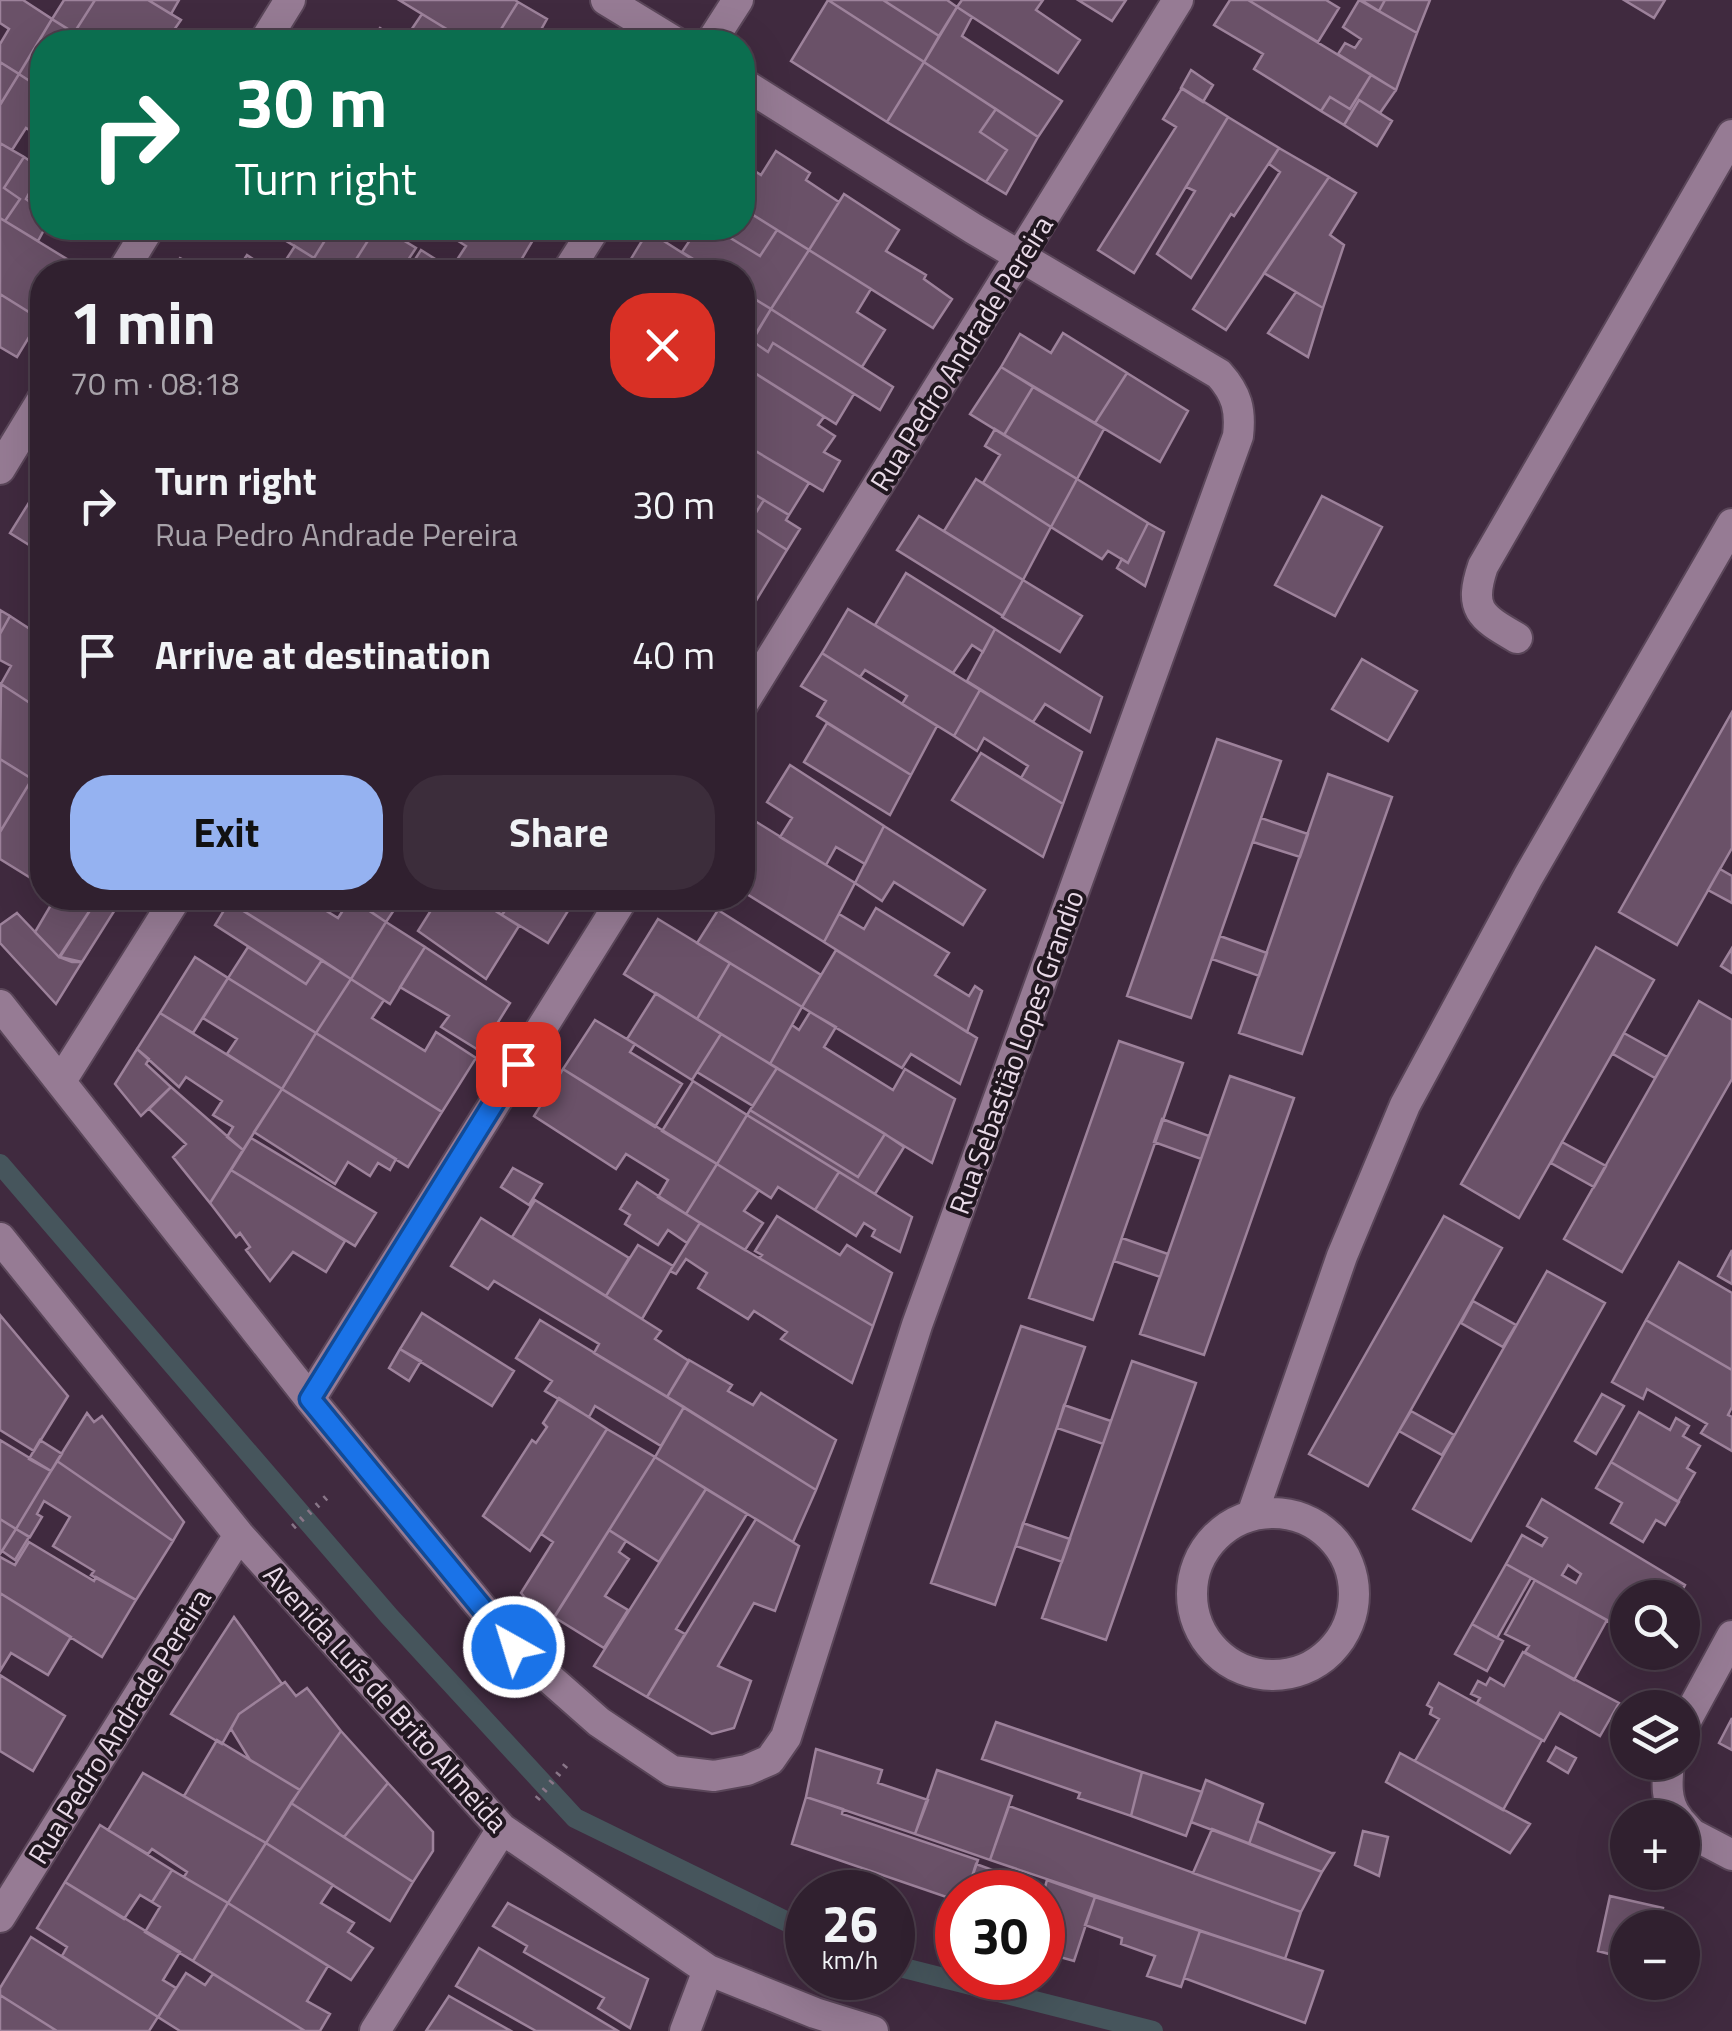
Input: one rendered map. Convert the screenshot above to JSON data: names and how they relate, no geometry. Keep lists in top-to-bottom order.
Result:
{
  "streets": {
    "street": ["Rua Pedro Andrade Pereira", "Rua Sebastião Lopes Grandio", "Avenida Luís de Brito Almeida"]
  },
  "crossings": [
    ["Rua Pedro Andrade Pereira", "Rua Sebastião Lopes Grandio"],
    ["Rua Pedro Andrade Pereira", "Avenida Luís de Brito Almeida"]
  ],
  "page": {
    "turn": ["30 m", "Turn right"],
    "heading": ["1 min", "70 m · 08:18"],
    "list": [
      {
        "name": "Turn right",
        "note": "Rua Pedro Andrade Pereira",
        "value": "30 m"
      },
      {
        "name": "Arrive at destination",
        "value": "40 m"
      }
    ],
    "buttons": ["Exit", "Share"],
    "map_buttons": ["+", "−"],
    "speed": "26 km/h",
    "limit": "30"
  }
}
